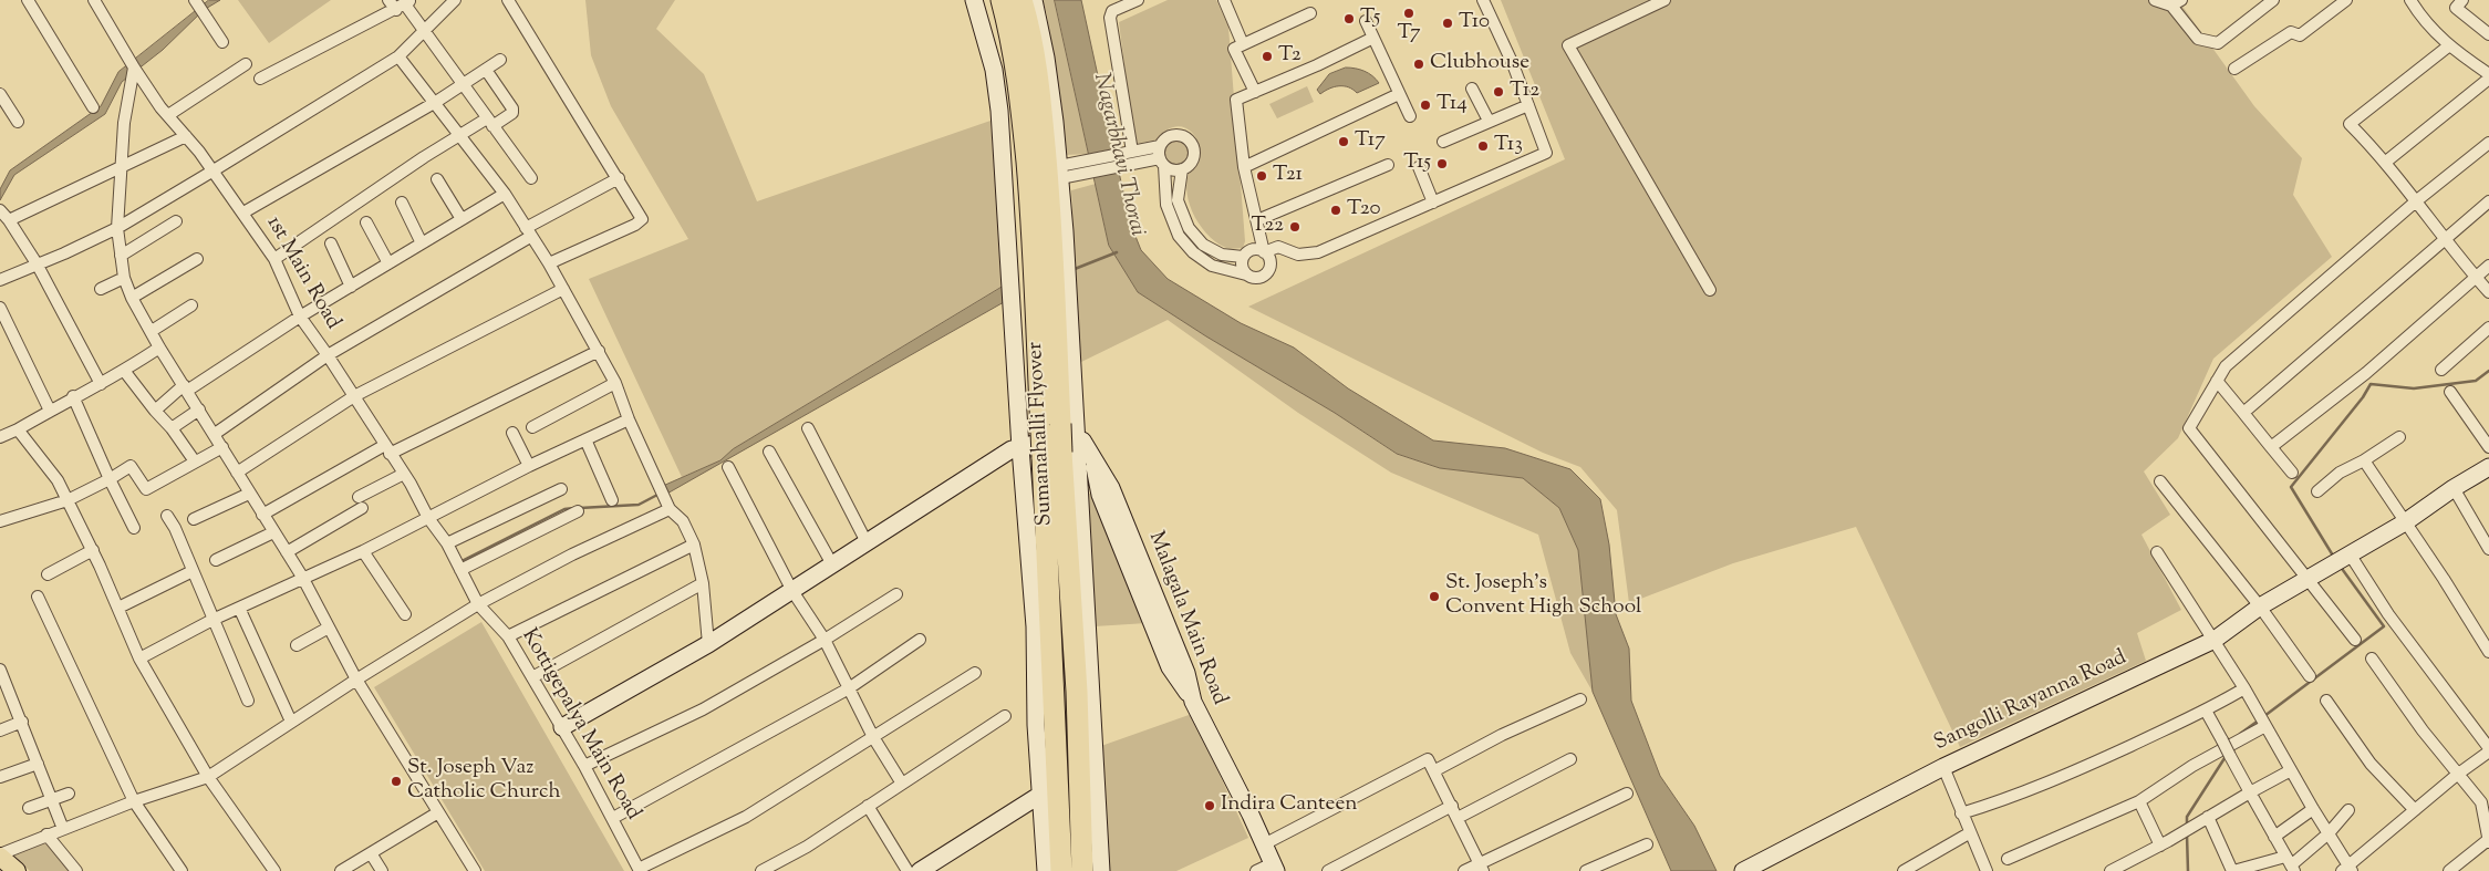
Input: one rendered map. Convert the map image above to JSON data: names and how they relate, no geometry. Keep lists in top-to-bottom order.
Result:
{
  "streets": {
    "highway": ["Sumanahalli Flyover"],
    "street": [
      "1st Main Road",
      "Malagala Main Road",
      "Sangolli Rayanna Road",
      "Kottigepalya Main Road"
    ]
  },
  "crossings": [
    ["1st Main Road", "Kottigepalya Main Road"]
  ],
  "water": ["Nagarbhavi Thorai"],
  "places": [
    "T7",
    "T5",
    "T10",
    "T2",
    "Clubhouse",
    "T12",
    "T14",
    "T17",
    "T13",
    "T15",
    "T21",
    "T20",
    "T22",
    "St. Joseph's Convent High School",
    "St. Joseph Vaz Catholic Church",
    "Indira Canteen"
  ]
}
